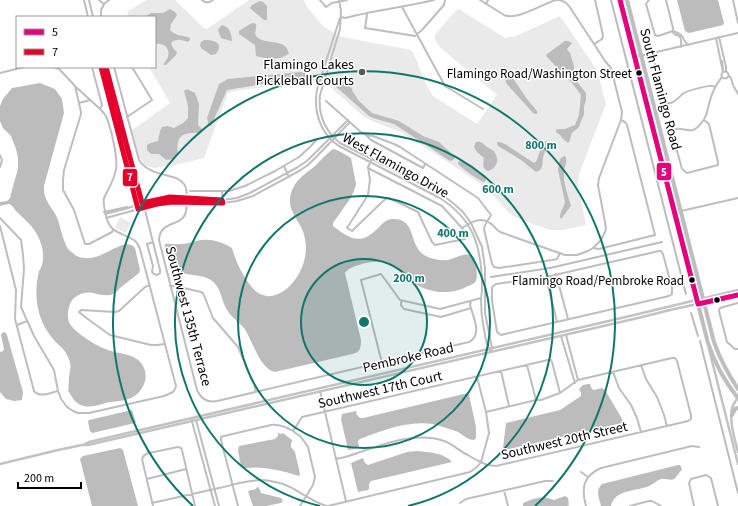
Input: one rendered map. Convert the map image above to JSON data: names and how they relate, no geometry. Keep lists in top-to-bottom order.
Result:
{
  "streets": {
    "highway": ["South Flamingo Road"],
    "main road": ["Pembroke Road"],
    "street": [
      "West Flamingo Drive",
      "Southwest 135th Terrace",
      "Southwest 17th Court",
      "Southwest 20th Street"
    ]
  },
  "crossings": [
    ["South Flamingo Road", "Pembroke Road"],
    ["West Flamingo Drive", "Pembroke Road"]
  ],
  "places": ["Flamingo Lakes Pickleball Courts", "Flamingo Road/Washington Street", "Flamingo Road/Pembroke Road"],
  "lines": ["transit line 5", "transit line 7"],
  "legend": ["5", "7"],
  "scale_bar": "200 m",
  "rings": [
    "800 m",
    "600 m",
    "400 m",
    "200 m"
  ]
}
